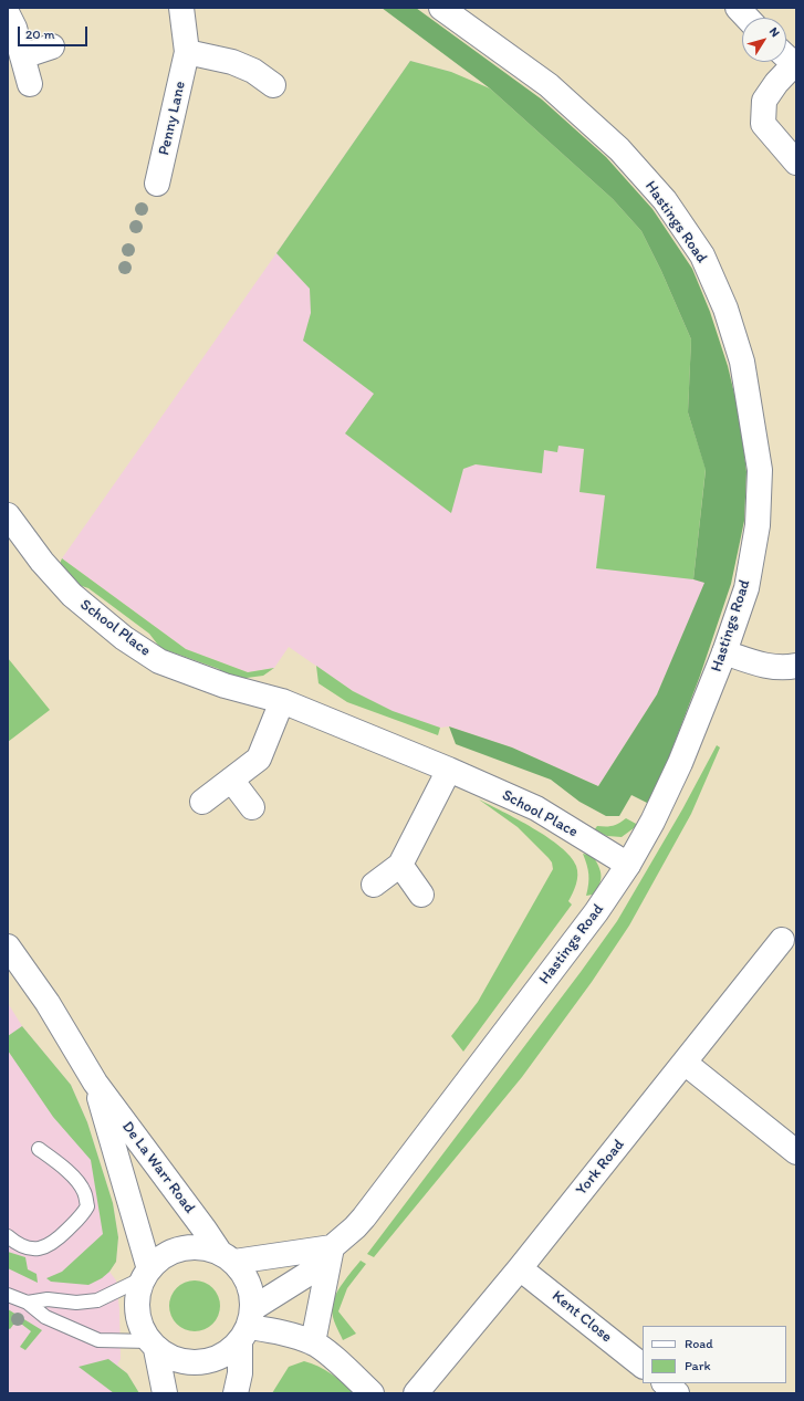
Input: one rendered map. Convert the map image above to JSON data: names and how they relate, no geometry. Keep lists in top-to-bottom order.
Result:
{
  "streets": {
    "main road": [
      "Penny Lane",
      "Hastings Road",
      "School Place",
      "De La Warr Road",
      "York Road",
      "Kent Close"
    ]
  },
  "crossings": [
    ["Hastings Road", "School Place"],
    ["Hastings Road", "De La Warr Road"],
    ["York Road", "Kent Close"]
  ],
  "legend": ["Road", "Park"],
  "scale_bar": "20 m",
  "north": "top right"
}
